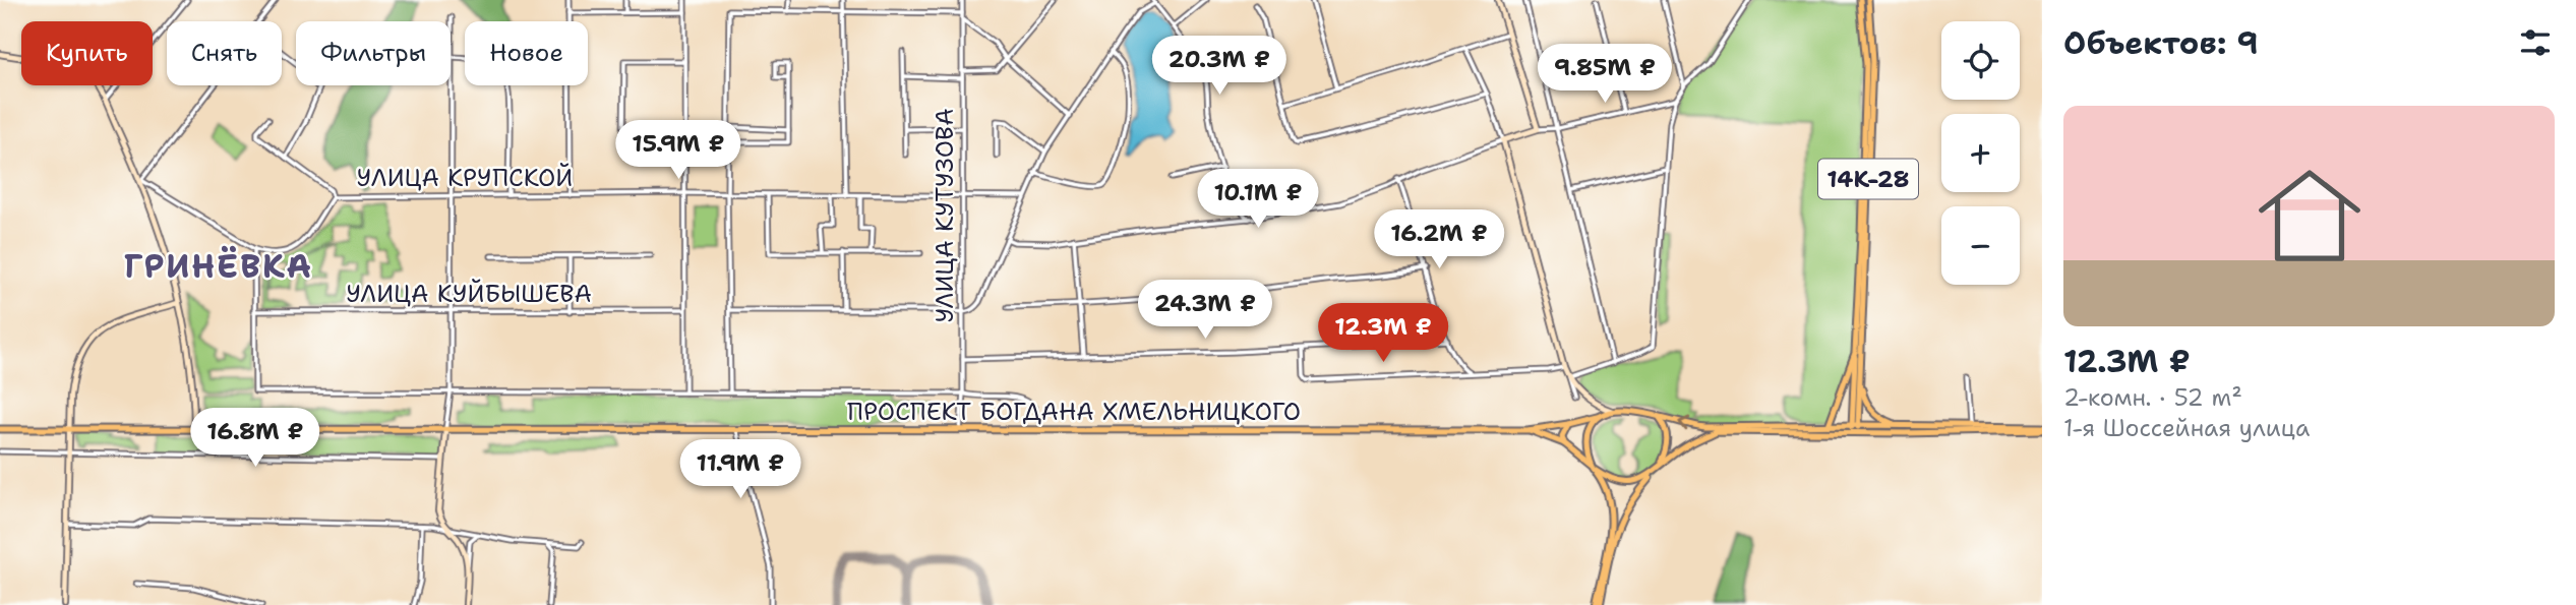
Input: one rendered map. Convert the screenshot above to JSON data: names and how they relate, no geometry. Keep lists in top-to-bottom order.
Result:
{
  "streets": {
    "main road": ["14К-28", "ПРОСПЕКТ БОГДАНА ХМЕЛЬНИЦКОГО"],
    "street": ["УЛИЦА КРУПСКОЙ", "УЛИЦА КУТУЗОВА", "УЛИЦА КУЙБЫШЕВА"]
  },
  "crossings": [
    ["УЛИЦА КРУПСКОЙ", "УЛИЦА КУТУЗОВА"],
    ["УЛИЦА КУТУЗОВА", "ПРОСПЕКТ БОГДАНА ХМЕЛЬНИЦКОГО"]
  ],
  "districts": ["ГРИНЁВКА"],
  "page": {
    "heading": "Объектов: 9",
    "map_buttons": ["+", "−"],
    "chip": [
      "Купить",
      "Снять",
      "Фильтры",
      "Новое"
    ],
    "price": [
      "20.3M ₽",
      "9.85M ₽",
      "15.9M ₽",
      "10.1M ₽",
      "16.2M ₽",
      "24.3M ₽",
      "12.3M ₽",
      "16.8M ₽",
      "11.9M ₽"
    ],
    "list": [
      {
        "name": "12.3M ₽",
        "note": "2-комн. · 52 m² · 1-я Шоссейная улица"
      }
    ]
  }
}
